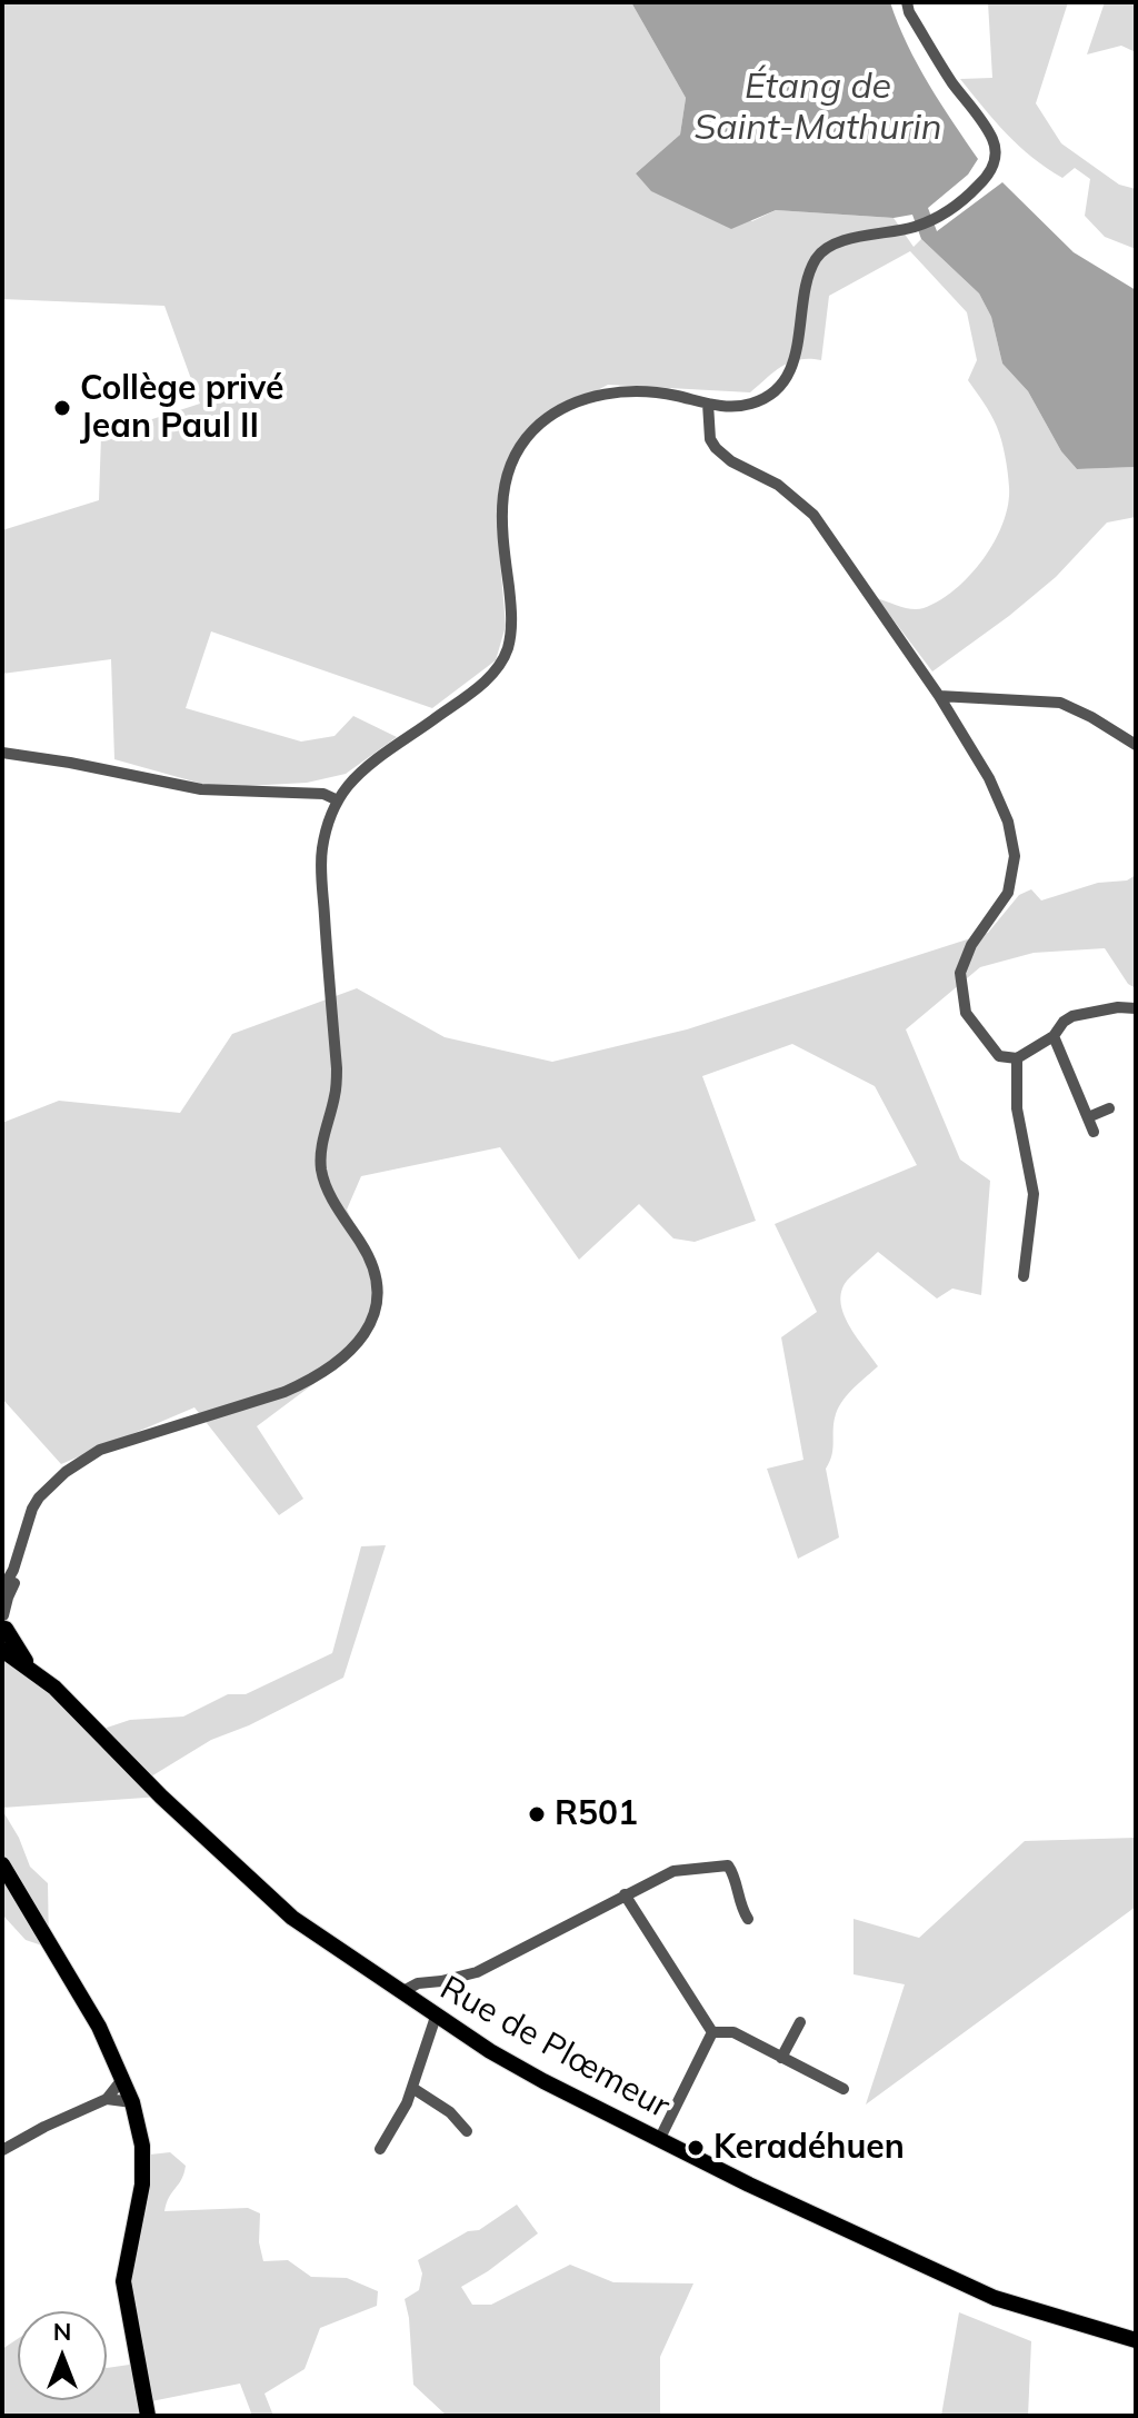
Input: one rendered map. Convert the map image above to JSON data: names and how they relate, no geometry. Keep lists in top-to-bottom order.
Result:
{
  "streets": {
    "main road": ["Rue de Plœmeur"]
  },
  "water": ["Étang de Saint-Mathurin"],
  "places": ["Collège privé Jean Paul II", "R501", "Keradéhuen"],
  "north": "top"
}
